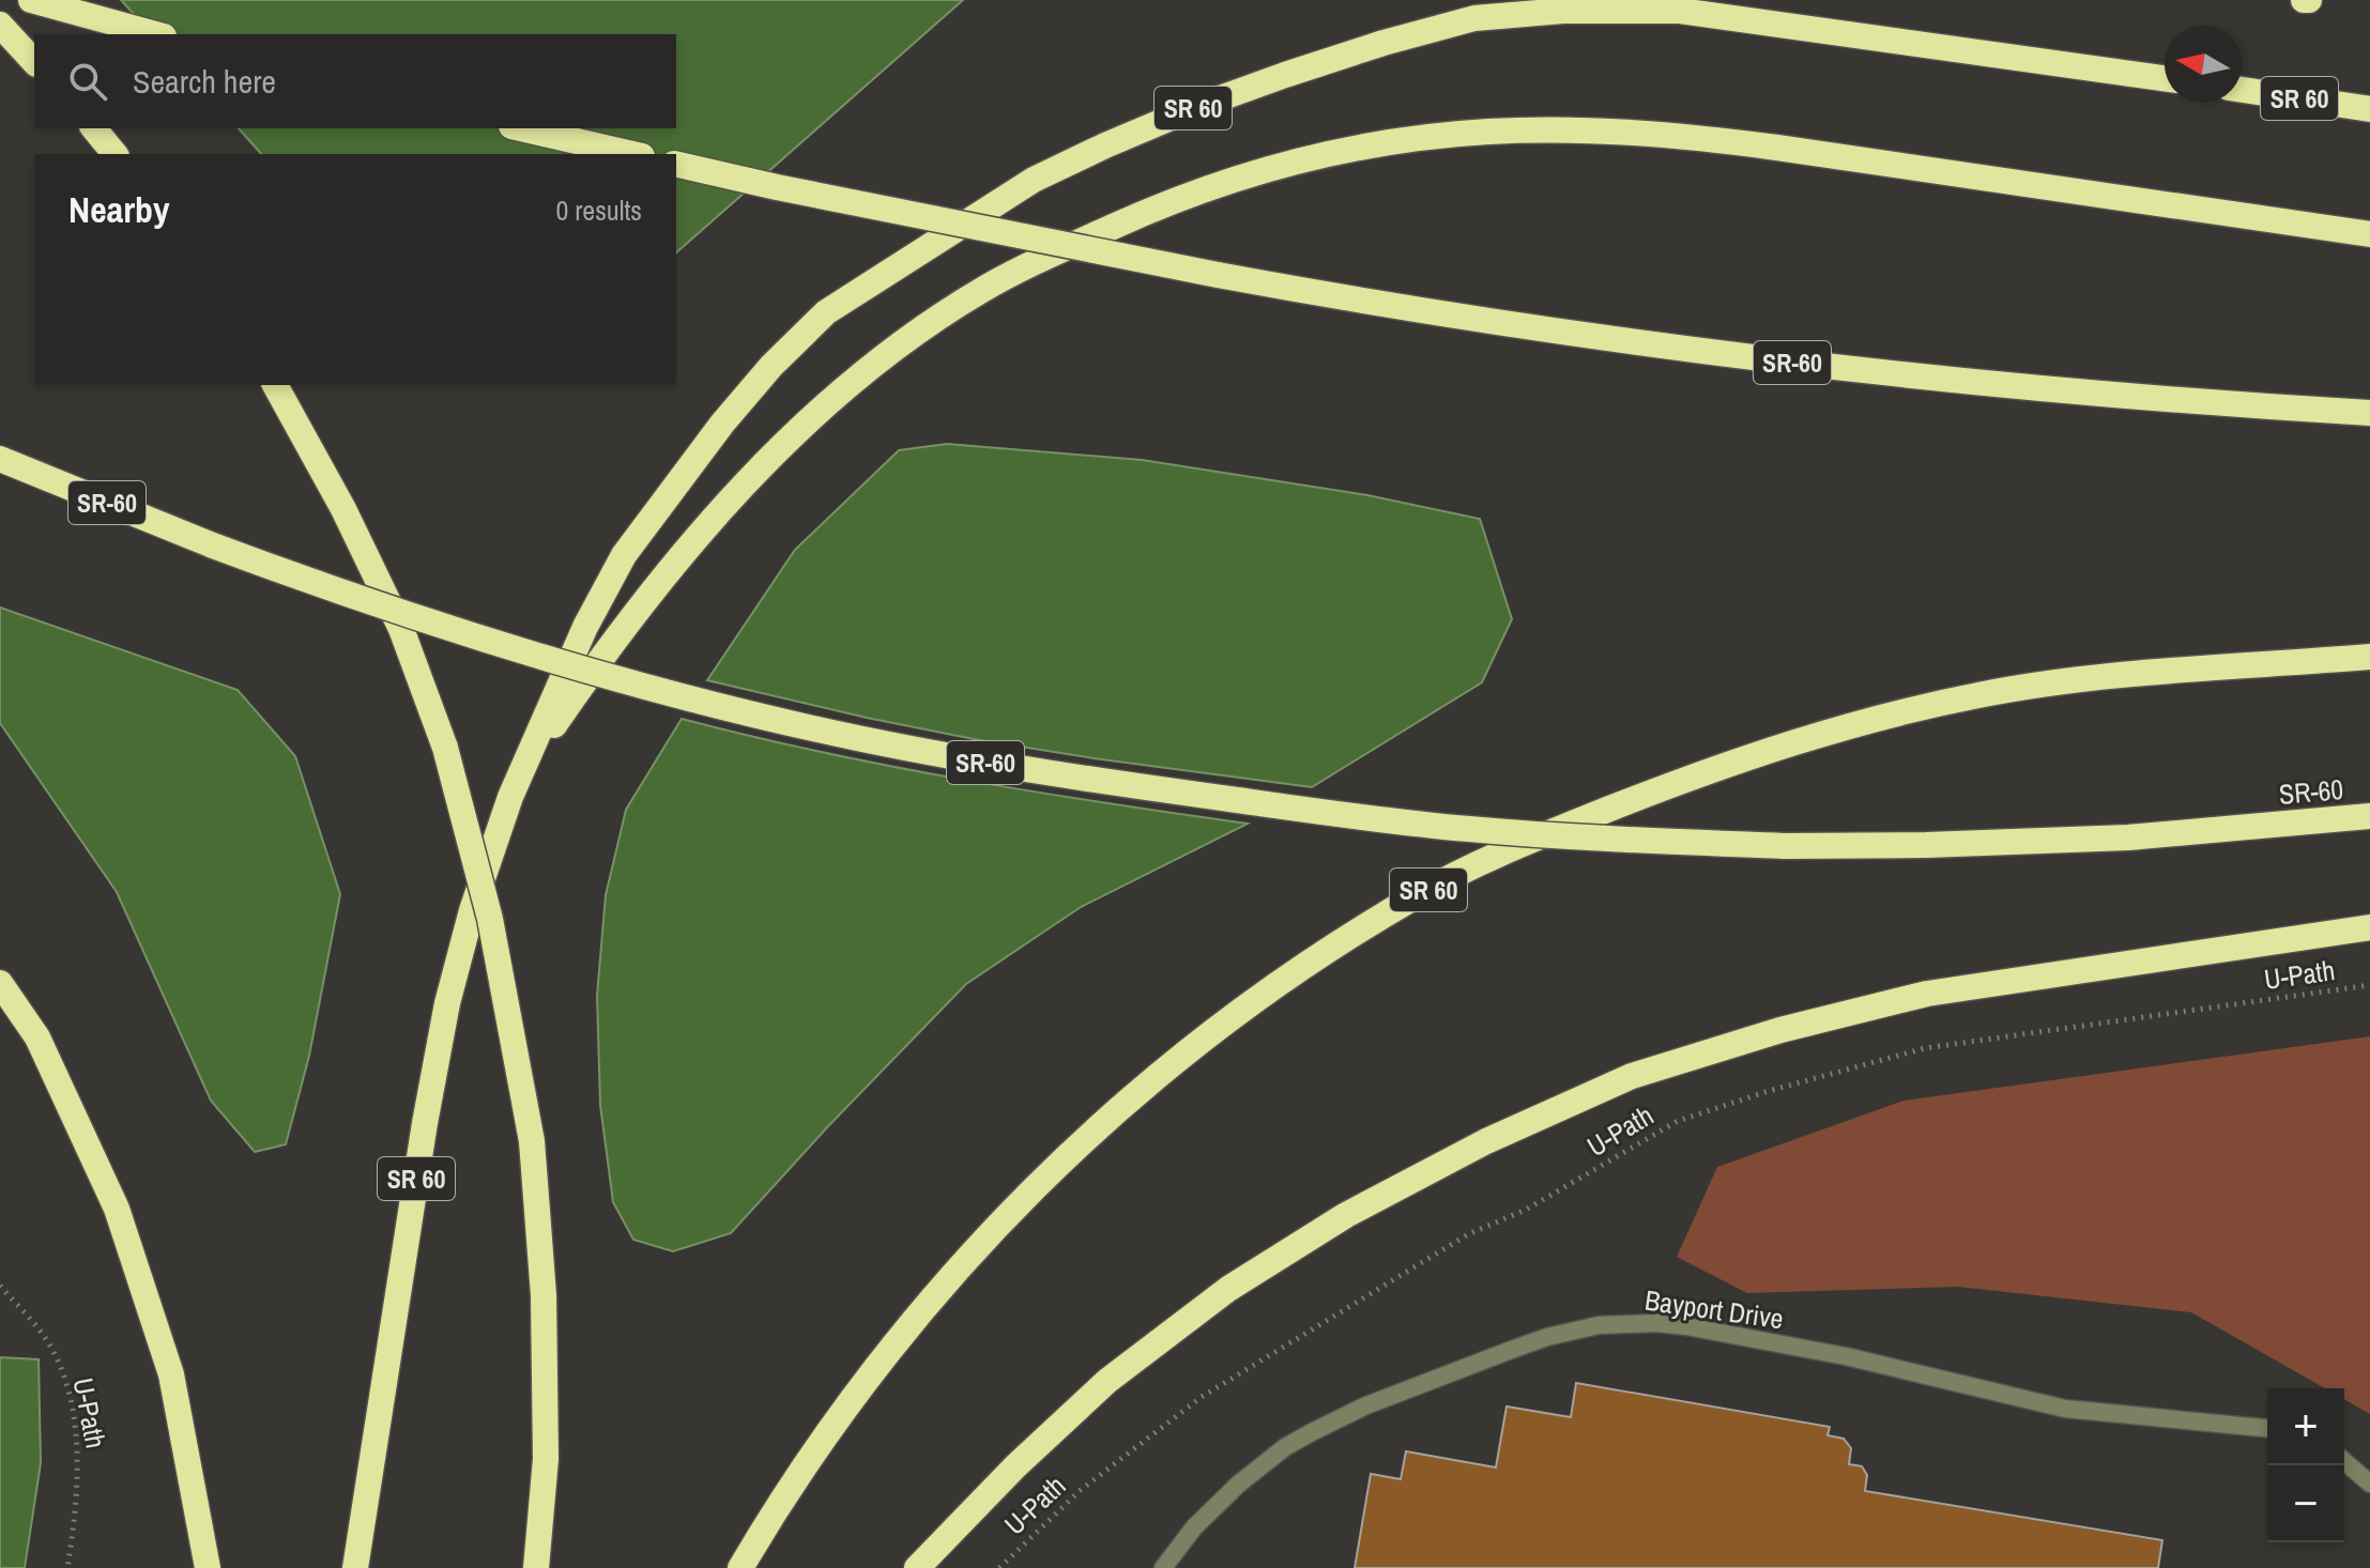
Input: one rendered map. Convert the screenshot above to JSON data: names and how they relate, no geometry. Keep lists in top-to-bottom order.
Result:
{
  "streets": {
    "highway": ["SR 60", "SR-60"],
    "street": ["Bayport Drive"],
    "path": ["U-Path"]
  },
  "north": "left",
  "page": {
    "search": "Search here",
    "heading": ["Nearby", "0 results"],
    "map_buttons": ["+", "−"]
  }
}
